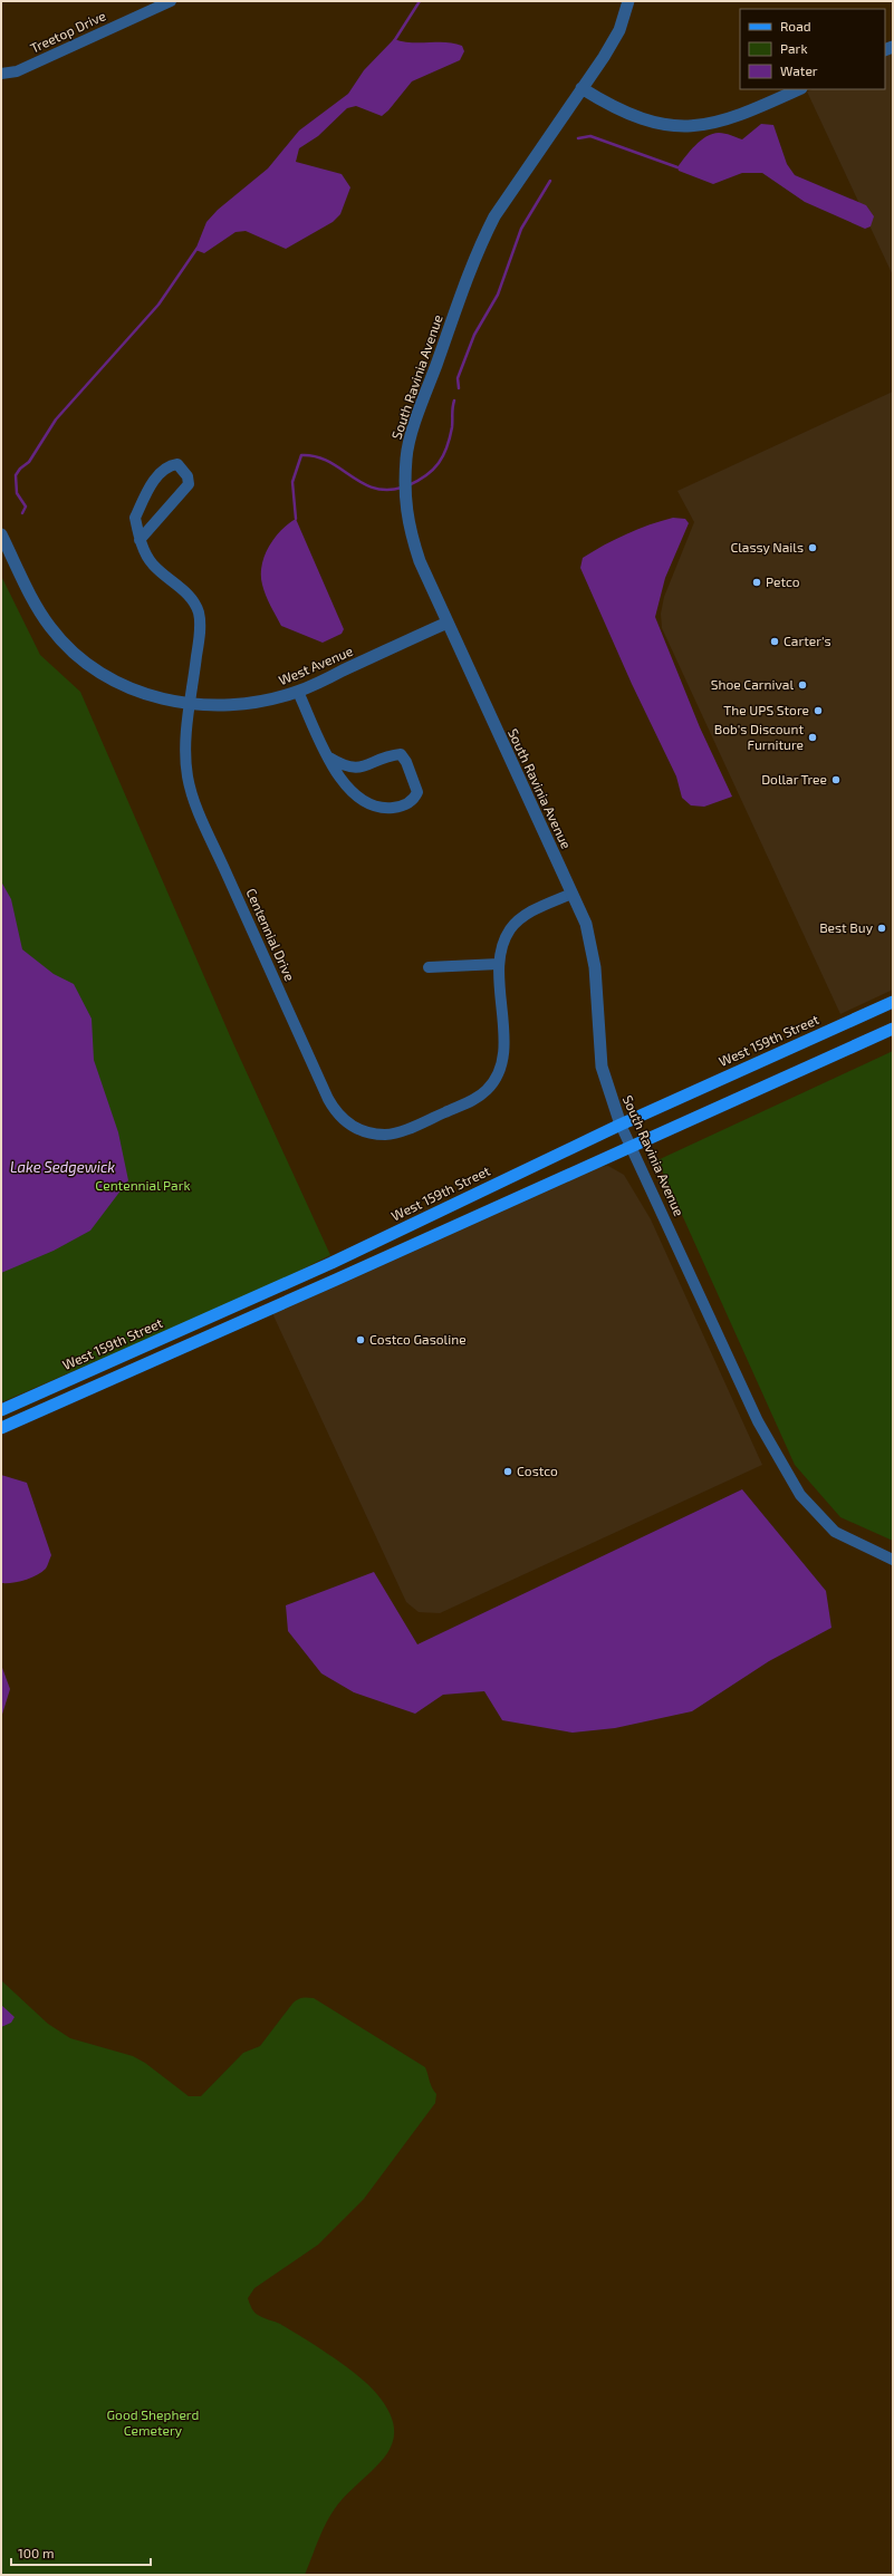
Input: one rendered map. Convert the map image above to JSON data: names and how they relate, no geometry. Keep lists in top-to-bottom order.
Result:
{
  "streets": {
    "main road": ["West 159th Street"],
    "street": [
      "Treetop Drive",
      "South Ravinia Avenue",
      "West Avenue",
      "Centennial Drive"
    ]
  },
  "crossings": [
    ["South Ravinia Avenue", "West Avenue"],
    ["South Ravinia Avenue", "West 159th Street"],
    ["West Avenue", "Centennial Drive"]
  ],
  "water": ["Lake Sedgewick"],
  "parks": ["Centennial Park", "Good Shepherd Cemetery"],
  "places": [
    "Classy Nails",
    "Petco",
    "Carter's",
    "Shoe Carnival",
    "The UPS Store",
    "Bob's Discount Furniture",
    "Dollar Tree",
    "Best Buy",
    "Costco Gasoline",
    "Costco"
  ],
  "legend": ["Road", "Park", "Water"],
  "scale_bar": "100 m"
}
